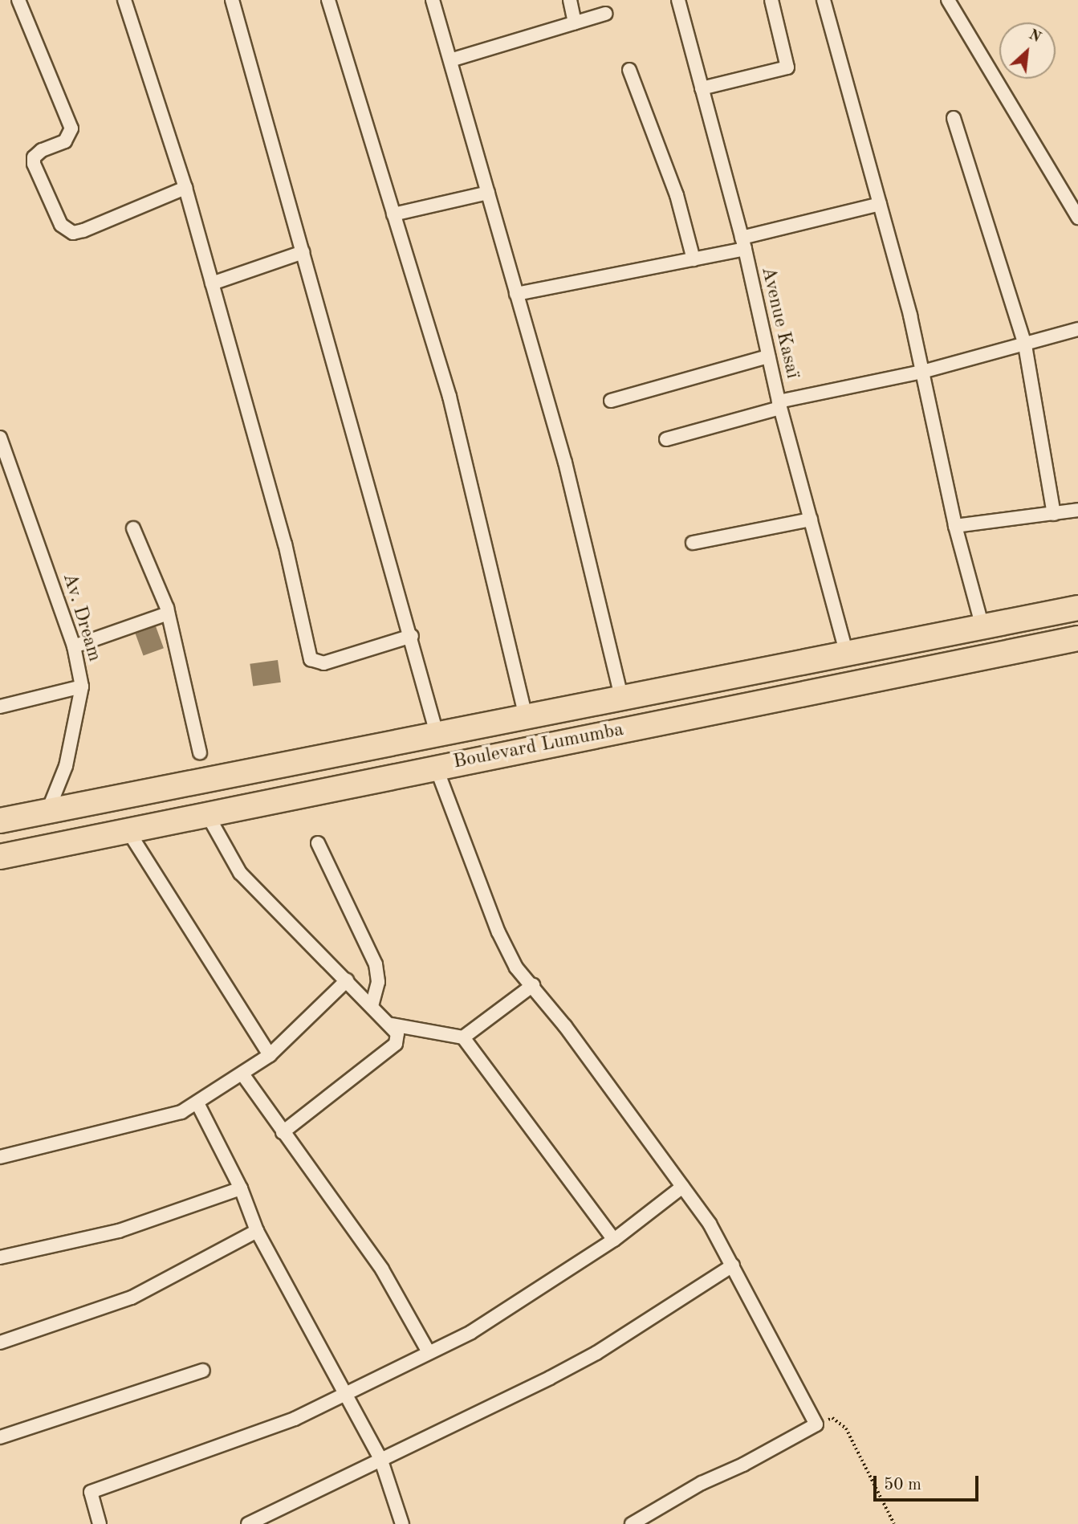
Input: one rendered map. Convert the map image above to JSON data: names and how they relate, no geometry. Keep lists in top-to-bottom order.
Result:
{
  "streets": {
    "highway": ["Boulevard Lumumba"],
    "street": ["Avenue Kasaï", "Av. Dream"]
  },
  "crossings": [
    ["Avenue Kasaï", "Boulevard Lumumba"],
    ["Av. Dream", "Boulevard Lumumba"]
  ],
  "scale_bar": "50 m",
  "north": "top right"
}
